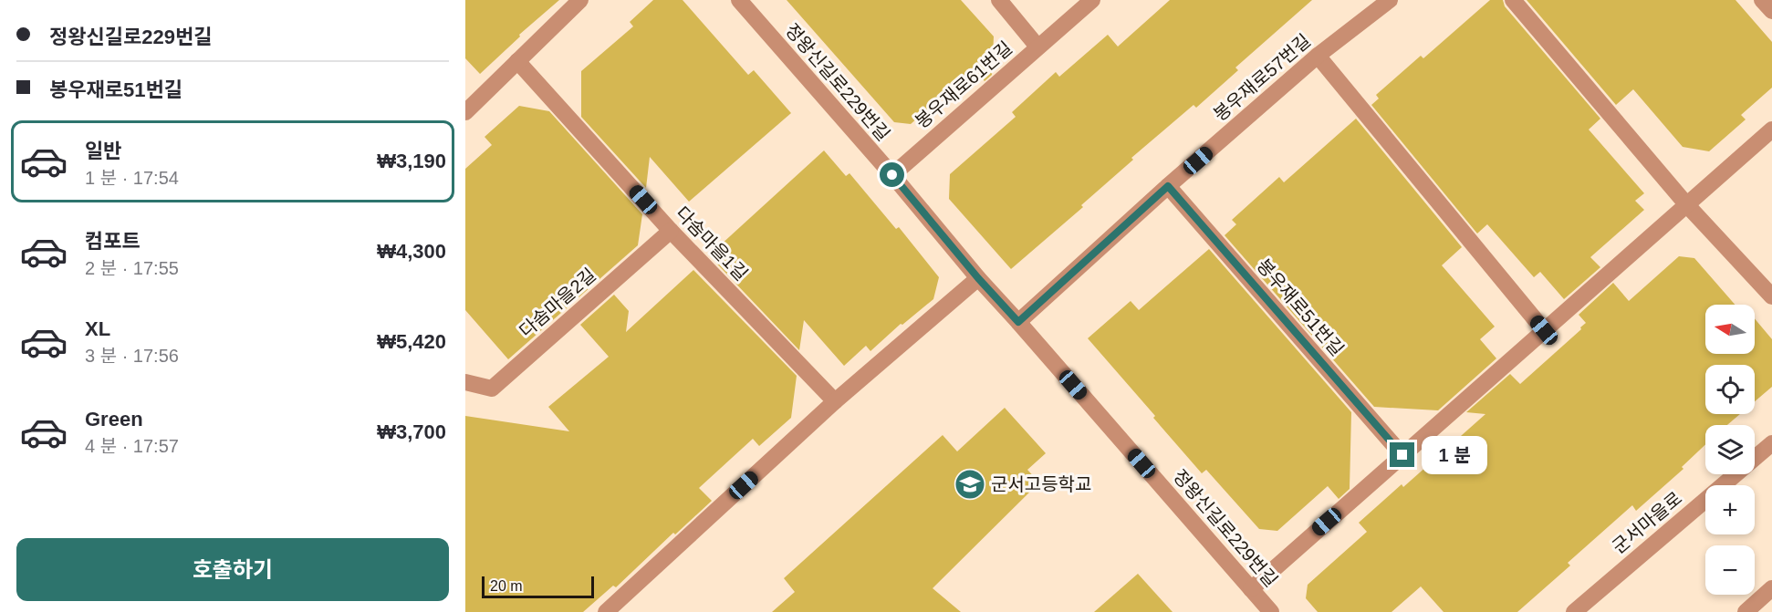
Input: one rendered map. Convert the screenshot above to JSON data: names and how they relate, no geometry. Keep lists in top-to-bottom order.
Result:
{
  "streets": {
    "street": [
      "봉우재로57번길",
      "정왕신길로229번길",
      "봉우재로61번길",
      "다솜마을1길",
      "다솜마을2길",
      "봉우재로51번길",
      "군서마을로"
    ]
  },
  "crossings": [
    ["봉우재로57번길", "정왕신길로229번길"],
    ["봉우재로57번길", "봉우재로51번길"],
    ["정왕신길로229번길", "봉우재로61번길"],
    ["다솜마을1길", "다솜마을2길"]
  ],
  "places": {
    "school or university": ["군서고등학교"]
  },
  "scale_bar": "20 m",
  "north": "left",
  "page": {
    "banner": ["정왕신길로229번길", "봉우재로51번길"],
    "list": [
      {
        "name": "일반",
        "note": "1 분 · 17:54",
        "value": "₩3,190"
      },
      {
        "name": "컴포트",
        "note": "2 분 · 17:55",
        "value": "₩4,300"
      },
      {
        "name": "XL",
        "note": "3 분 · 17:56",
        "value": "₩5,420"
      },
      {
        "name": "Green",
        "note": "4 분 · 17:57",
        "value": "₩3,700"
      }
    ],
    "map_buttons": ["+", "−"],
    "bubble": "1 분",
    "buttons": "호출하기",
    "scale": "20 m"
  }
}
